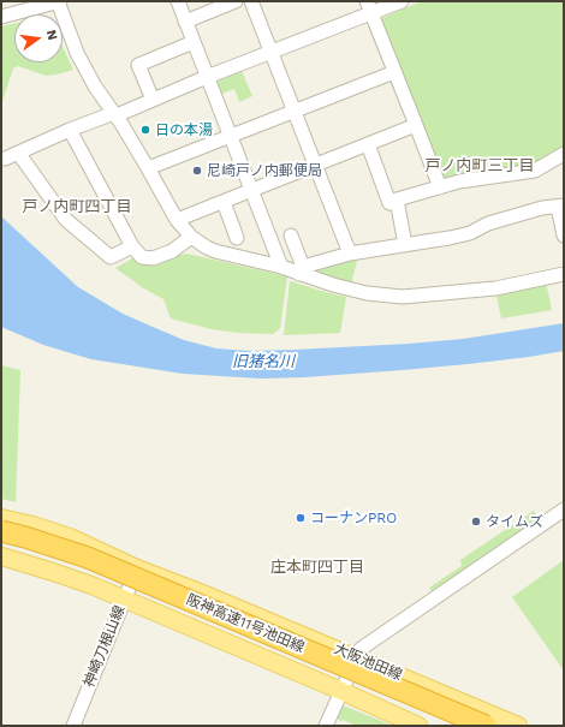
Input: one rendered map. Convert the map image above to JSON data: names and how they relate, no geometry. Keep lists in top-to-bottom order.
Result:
{
  "streets": {
    "highway": ["阪神高速11号池田線"],
    "main road": ["大阪池田線"],
    "street": ["神崎刀根山線"]
  },
  "crossings": [
    ["神崎刀根山線", "大阪池田線"]
  ],
  "districts": ["戸ノ内町三丁目", "戸ノ内町四丁目", "庄本町四丁目"],
  "water": ["旧猪名川"],
  "places": [
    "日の本湯",
    "尼崎戸ノ内郵便局",
    "コーナンPRO",
    "タイムズ"
  ],
  "north": "right"
}
